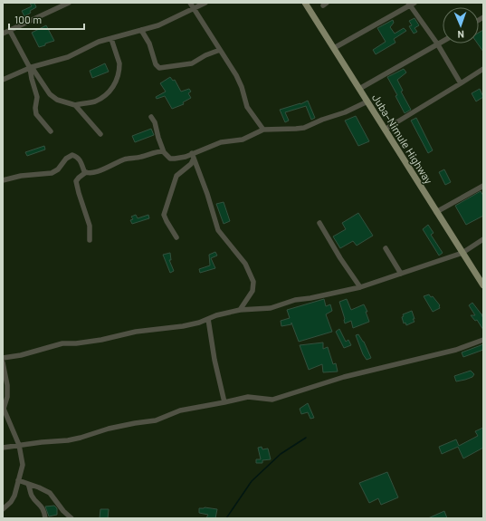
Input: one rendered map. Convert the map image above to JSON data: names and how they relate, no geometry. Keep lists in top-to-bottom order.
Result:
{
  "streets": {
    "main road": ["Juba–Nimule Highway"]
  },
  "scale_bar": "100 m",
  "north": "bottom"
}
